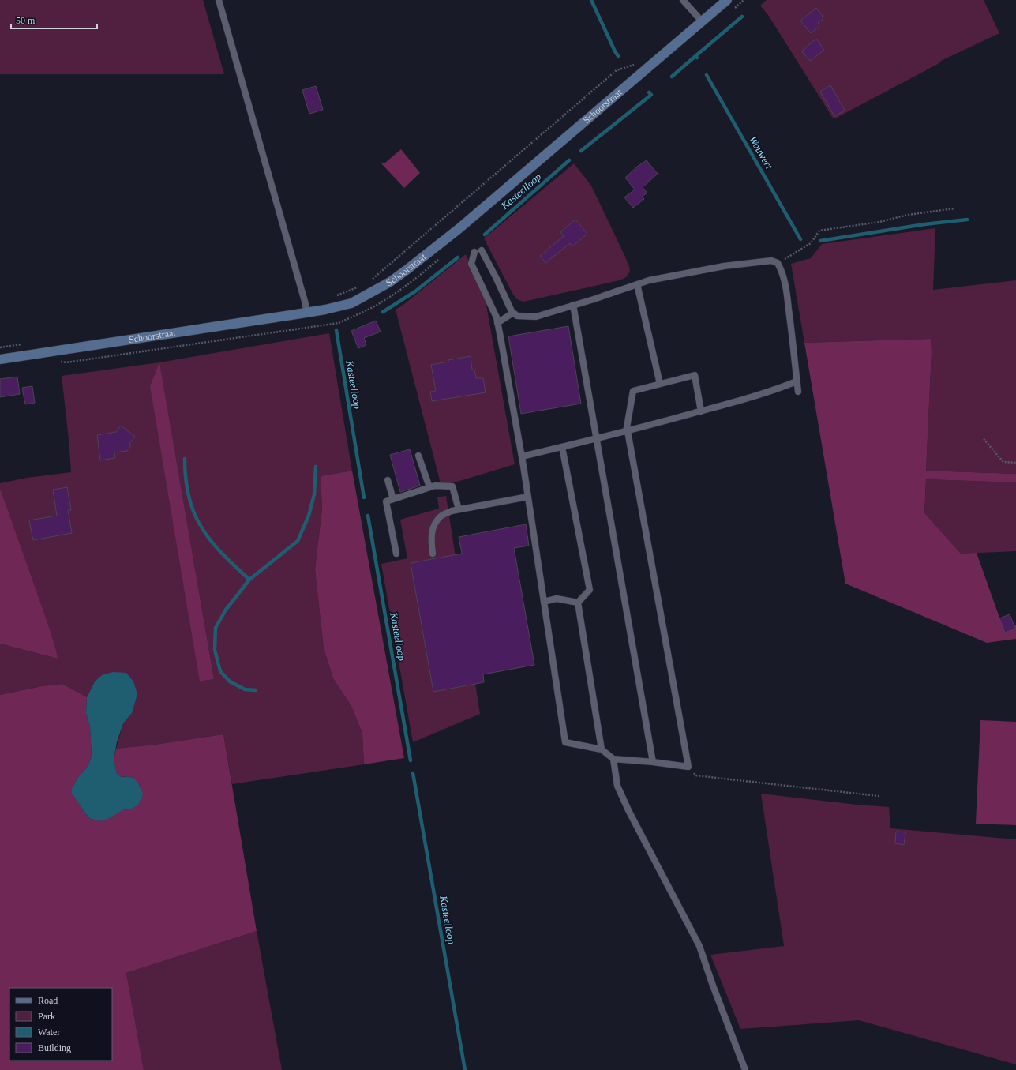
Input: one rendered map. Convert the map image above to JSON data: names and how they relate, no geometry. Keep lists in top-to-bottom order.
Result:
{
  "streets": {
    "street": ["Schoorstraat"]
  },
  "water": ["Wouwert", "Kasteelloop"],
  "legend": [
    "Road",
    "Park",
    "Water",
    "Building"
  ],
  "scale_bar": "50 m"
}
